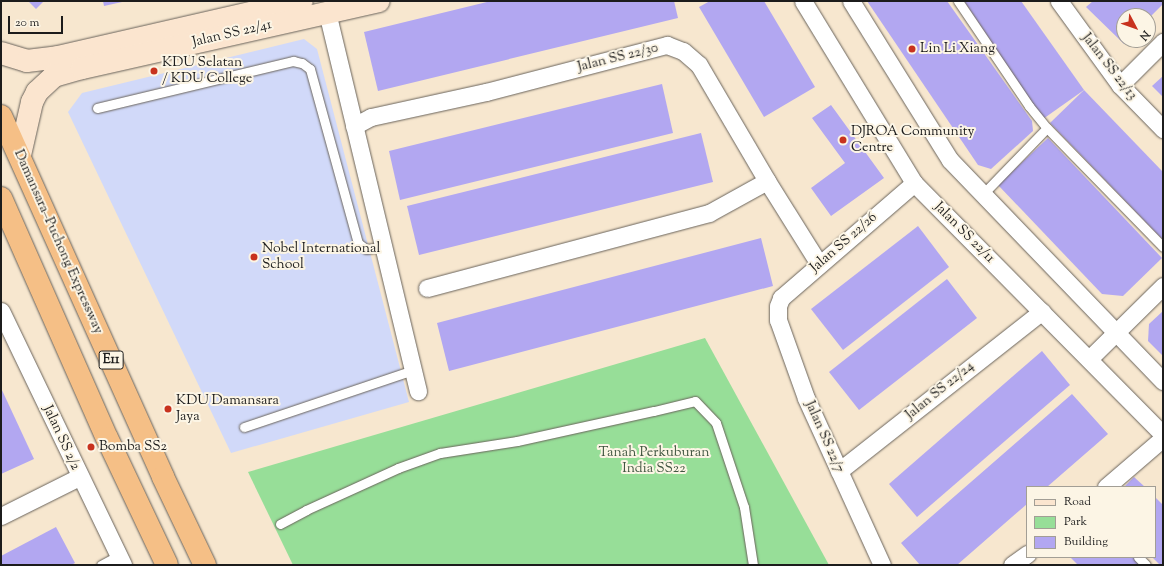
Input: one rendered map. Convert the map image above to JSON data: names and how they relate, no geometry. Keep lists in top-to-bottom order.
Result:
{
  "streets": {
    "highway": ["Damansara–Puchong Expressway", "E11"],
    "street": [
      "Jalan SS 22/41",
      "Jalan SS 22/30",
      "Jalan SS 22/13",
      "Jalan SS 22/11",
      "Jalan SS 22/26",
      "Jalan SS 22/24",
      "Jalan SS 22/7",
      "Jalan SS 2/2"
    ]
  },
  "crossings": [
    ["Jalan SS 22/41", "Damansara–Puchong Expressway"],
    ["Jalan SS 22/30", "Jalan SS 22/26"],
    ["Jalan SS 22/11", "Jalan SS 22/26"],
    ["Jalan SS 22/11", "Jalan SS 22/24"],
    ["Jalan SS 22/26", "Jalan SS 22/7"],
    ["Jalan SS 22/24", "Jalan SS 22/7"]
  ],
  "parks": ["Tanah Perkuburan India SS22"],
  "places": [
    "Lin Li Xiang",
    "KDU Selatan / KDU College",
    "DJROA Community Centre",
    "Nobel International School",
    "KDU Damansara Jaya",
    "Bomba SS2"
  ],
  "legend": ["Road", "Park", "Building"],
  "scale_bar": "20 m",
  "north": "bottom right"
}
